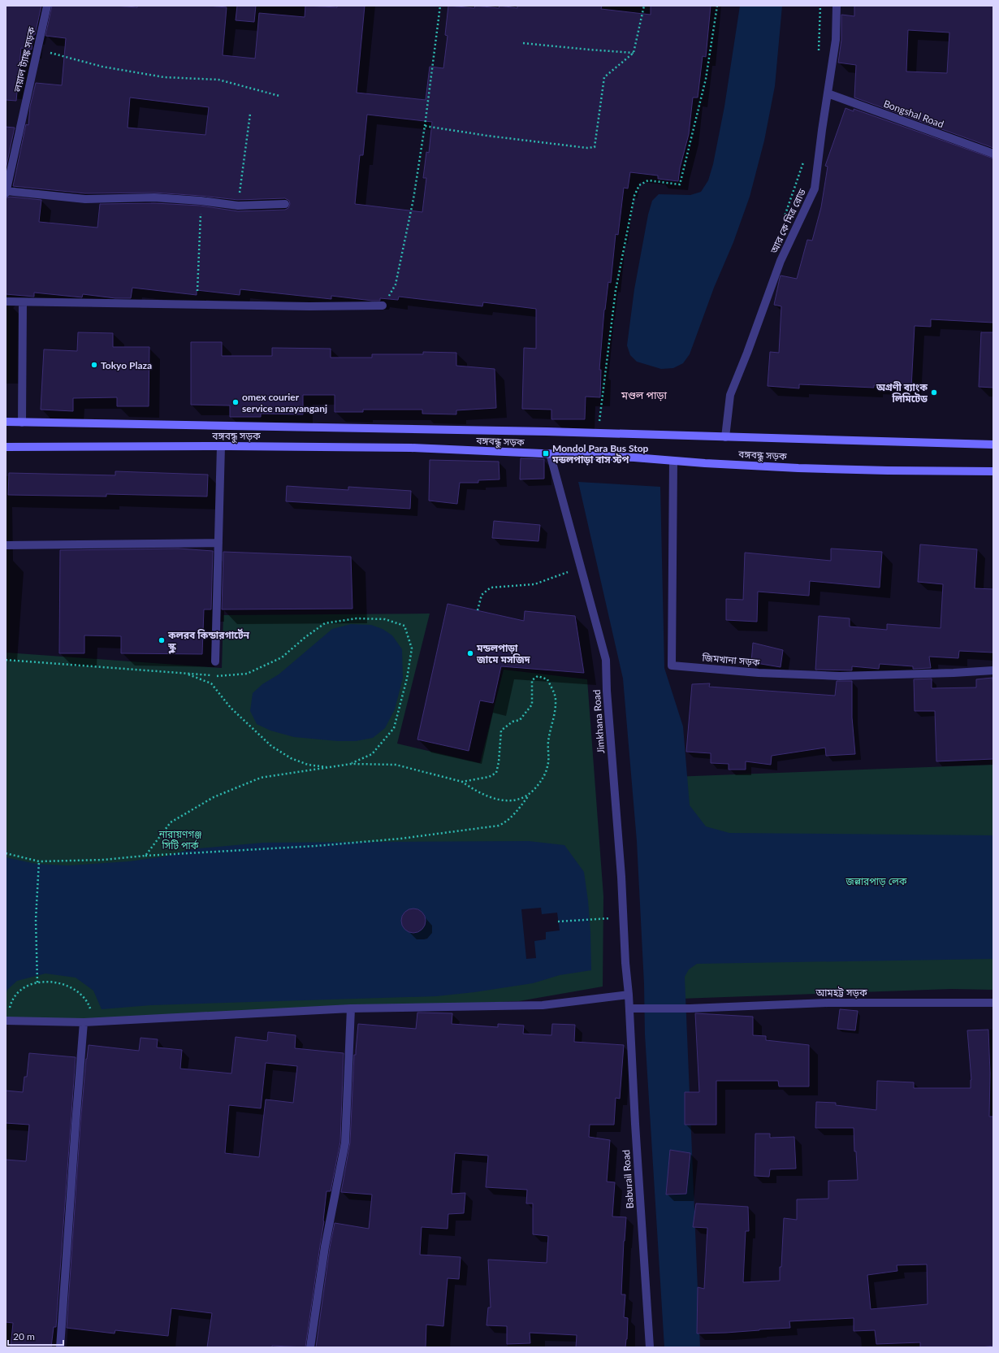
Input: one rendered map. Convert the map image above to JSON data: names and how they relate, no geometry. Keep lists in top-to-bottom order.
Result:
{
  "streets": {
    "main road": ["বঙ্গবন্ধু সড়ক"],
    "street": [
      "লয়াল ট্যাঙ্ক সড়ক",
      "Bongshal Road",
      "আর কে মিত্র রোড",
      "জিমখানা সড়ক",
      "Jimkhana Road",
      "আমহট্ট সড়ক",
      "Baburail Road"
    ]
  },
  "crossings": [
    ["Bongshal Road", "আর কে মিত্র রোড"],
    ["আর কে মিত্র রোড", "বঙ্গবন্ধু সড়ক"],
    ["বঙ্গবন্ধু সড়ক", "জিমখানা সড়ক"],
    ["বঙ্গবন্ধু সড়ক", "Jimkhana Road"],
    ["Jimkhana Road", "Baburail Road"],
    ["আমহট্ট সড়ক", "Baburail Road"]
  ],
  "districts": ["মণ্ডল পাড়া"],
  "parks": ["নারায়ণগঞ্জ সিটি পার্ক", "জল্লারপাড় লেক"],
  "places": {
    "other": [
      "Tokyo Plaza",
      "অগ্রণী ব্যাংক লিমিটেড",
      "omex courier service narayanganj",
      "কলরব কিন্ডারগার্টেন স্কুল",
      "মন্ডলপাড়া জামে মসজিদ"
    ],
    "transit": ["Mondol Para Bus Stop মন্ডলপাড়া বাস স্টপ"]
  },
  "scale_bar": "20 m"
}
